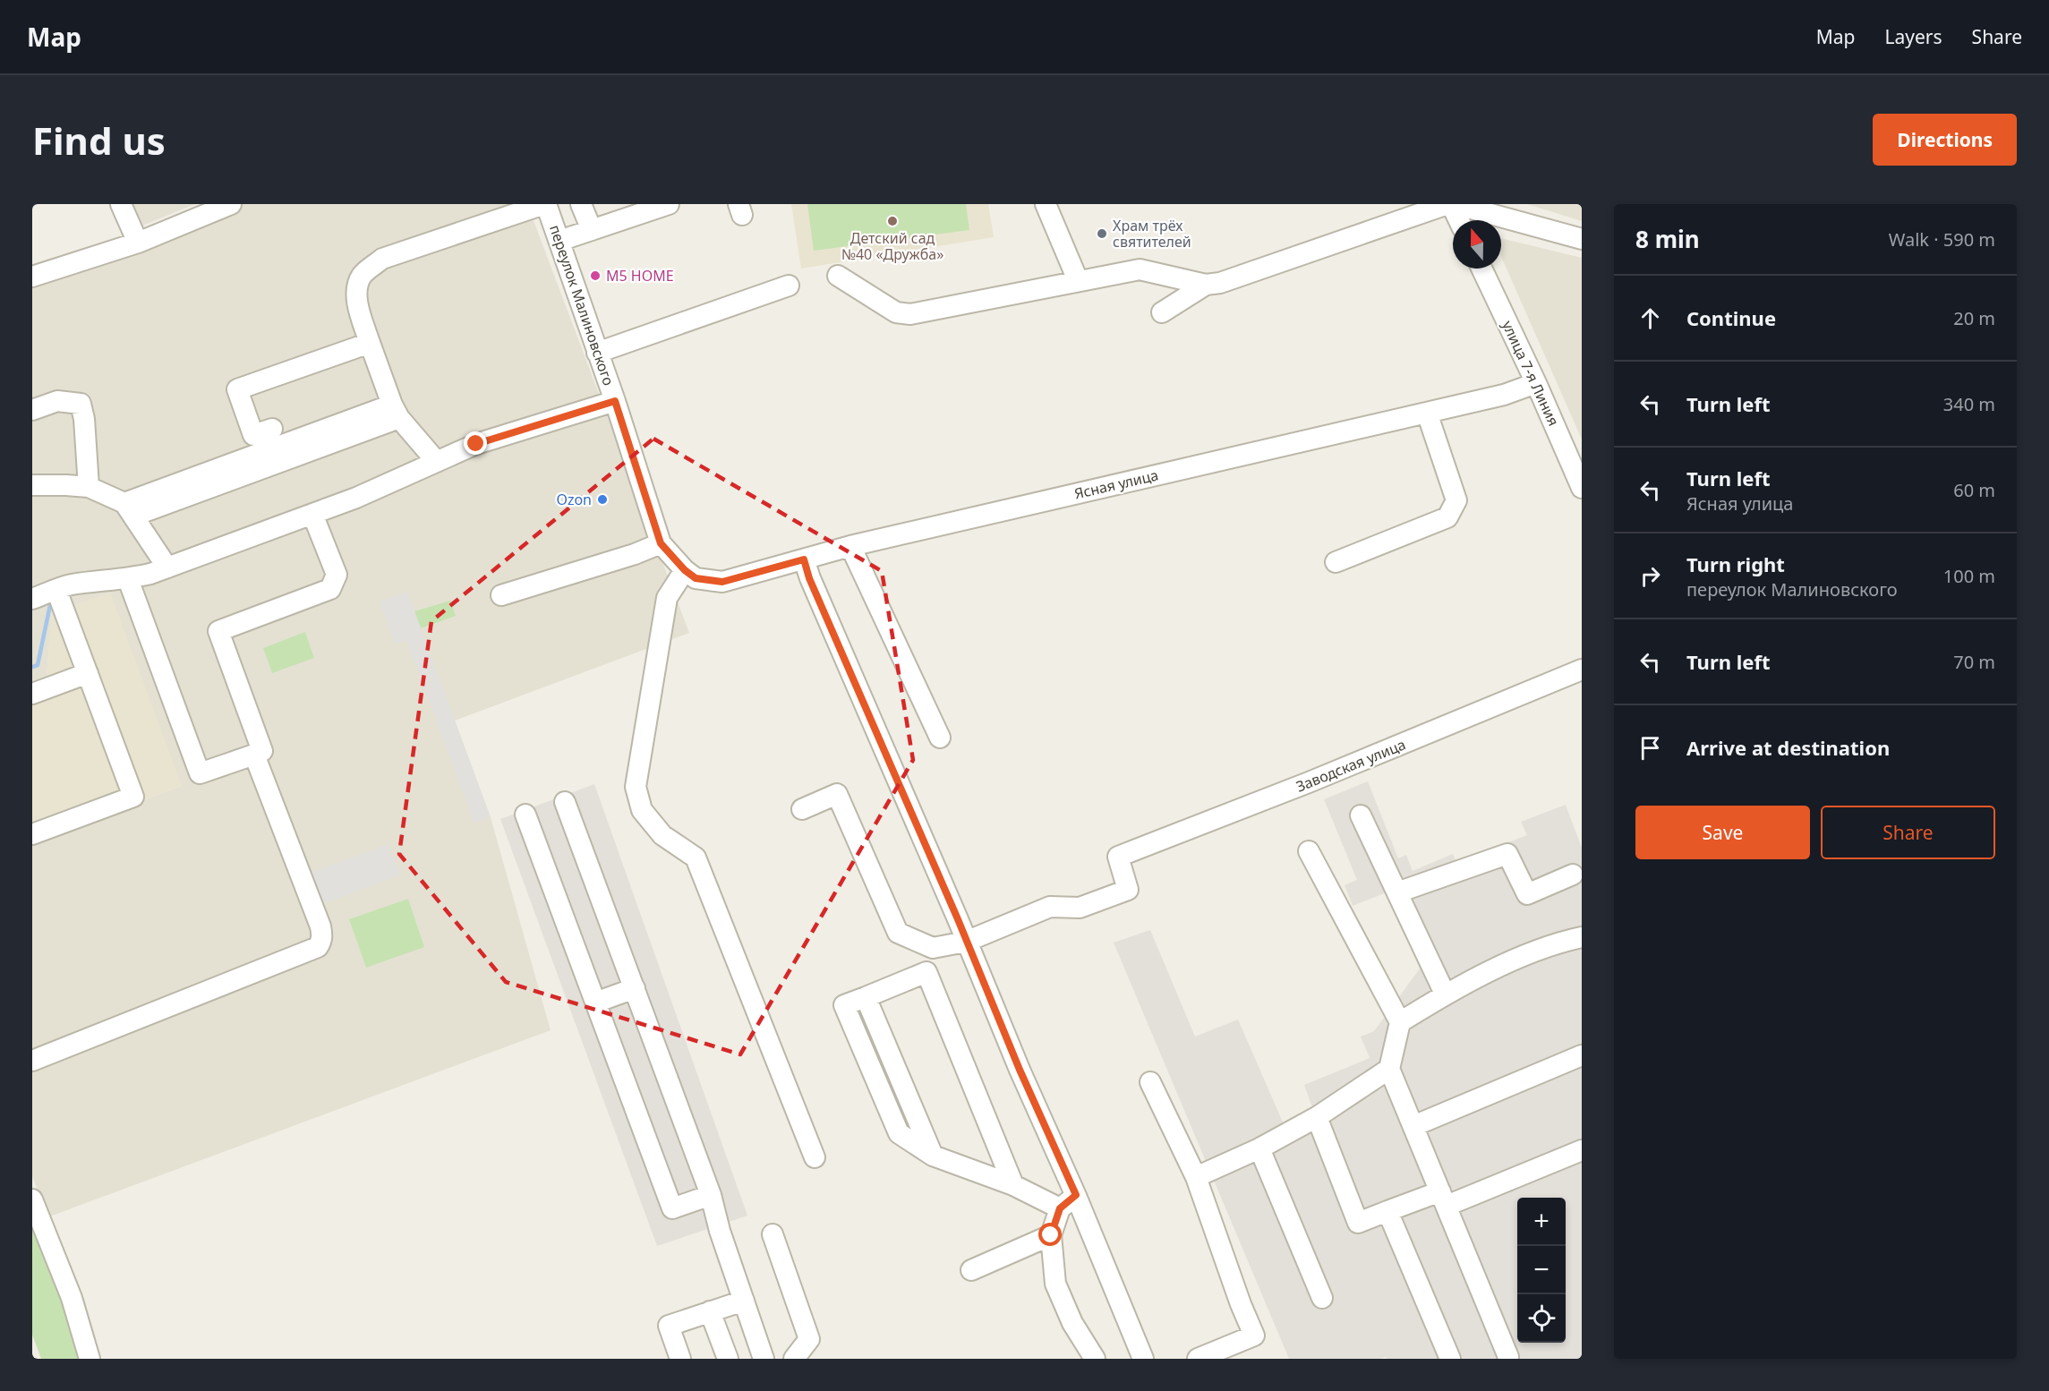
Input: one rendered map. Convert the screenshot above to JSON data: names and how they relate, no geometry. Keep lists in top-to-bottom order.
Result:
{
  "streets": {
    "street": [
      "переулок Малиновского",
      "улица 7-я Линия",
      "Ясная улица",
      "Заводская улица"
    ]
  },
  "crossings": [
    ["переулок Малиновского", "Ясная улица"],
    ["улица 7-я Линия", "Ясная улица"]
  ],
  "places": [
    "Детский сад №40 «Дружба»",
    "Храм трёх святителей",
    "M5 HOME",
    "Ozon"
  ],
  "north": "top",
  "page": {
    "header": "Map",
    "nav": ["Map", "Layers", "Share"],
    "buttons": [
      "Directions",
      ["Save", "Share"]
    ],
    "title": "Find us",
    "heading": ["8 min", "Walk · 590 m"],
    "list": [
      ["Continue", "20 m"],
      ["Turn left", "340 m"],
      ["Turn left", "Ясная улица", "60 m"],
      ["Turn right", "переулок Малиновского", "100 m"],
      ["Turn left", "70 m"],
      "Arrive at destination"
    ],
    "map_buttons": ["+", "−"]
  }
}
